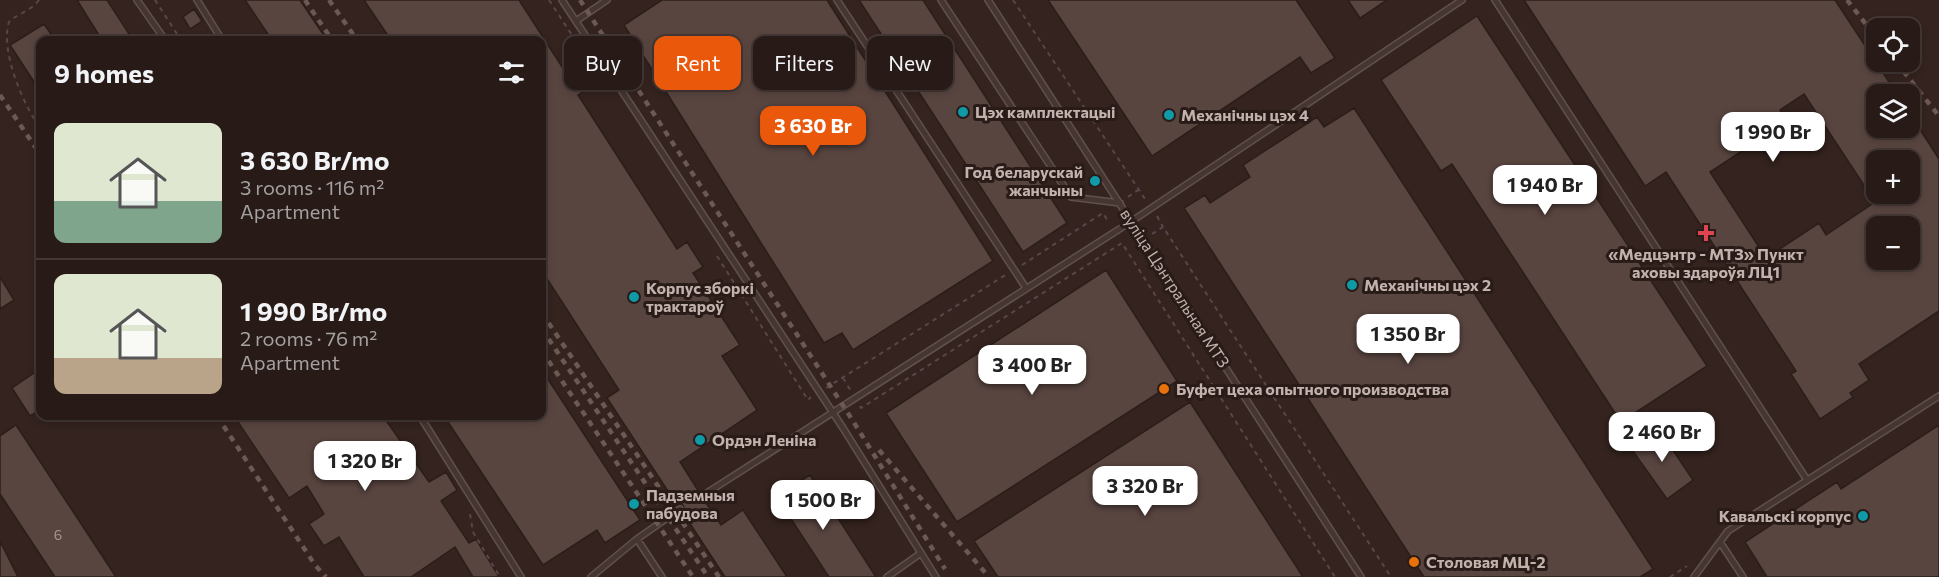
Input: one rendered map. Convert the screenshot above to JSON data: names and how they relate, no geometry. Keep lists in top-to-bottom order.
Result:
{
  "streets": {
    "lane": ["вуліца Цэнтральная МТЗ"]
  },
  "places": {
    "other": [
      "Цэх камплектацыі",
      "Механічны цэх 4",
      "Год беларускай жанчыны",
      "Механічны цэх 2",
      "Корпус зборкі трактароў",
      "Буфет цеха опытного производства",
      "Ордэн Леніна",
      "Падземныя пабудова",
      "Кавальскі корпус",
      "Столовая МЦ-2"
    ],
    "health": ["«Медцэнтр - МТЗ» Пункт аховы здароўя ЛЦ1"]
  },
  "house_numbers": ["6"],
  "page": {
    "map_buttons": ["+", "−"],
    "chip": [
      "Buy",
      "Rent",
      "Filters",
      "New"
    ],
    "heading": "9 homes",
    "price": [
      "3 630 Br",
      "1 990 Br",
      "1 940 Br",
      "1 350 Br",
      "3 400 Br",
      "2 460 Br",
      "1 320 Br",
      "3 320 Br",
      "1 500 Br"
    ],
    "list": [
      {
        "name": "3 630 Br/mo",
        "note": "3 rooms · 116 m² · Apartment"
      },
      {
        "name": "1 990 Br/mo",
        "note": "2 rooms · 76 m² · Apartment"
      }
    ]
  }
}
